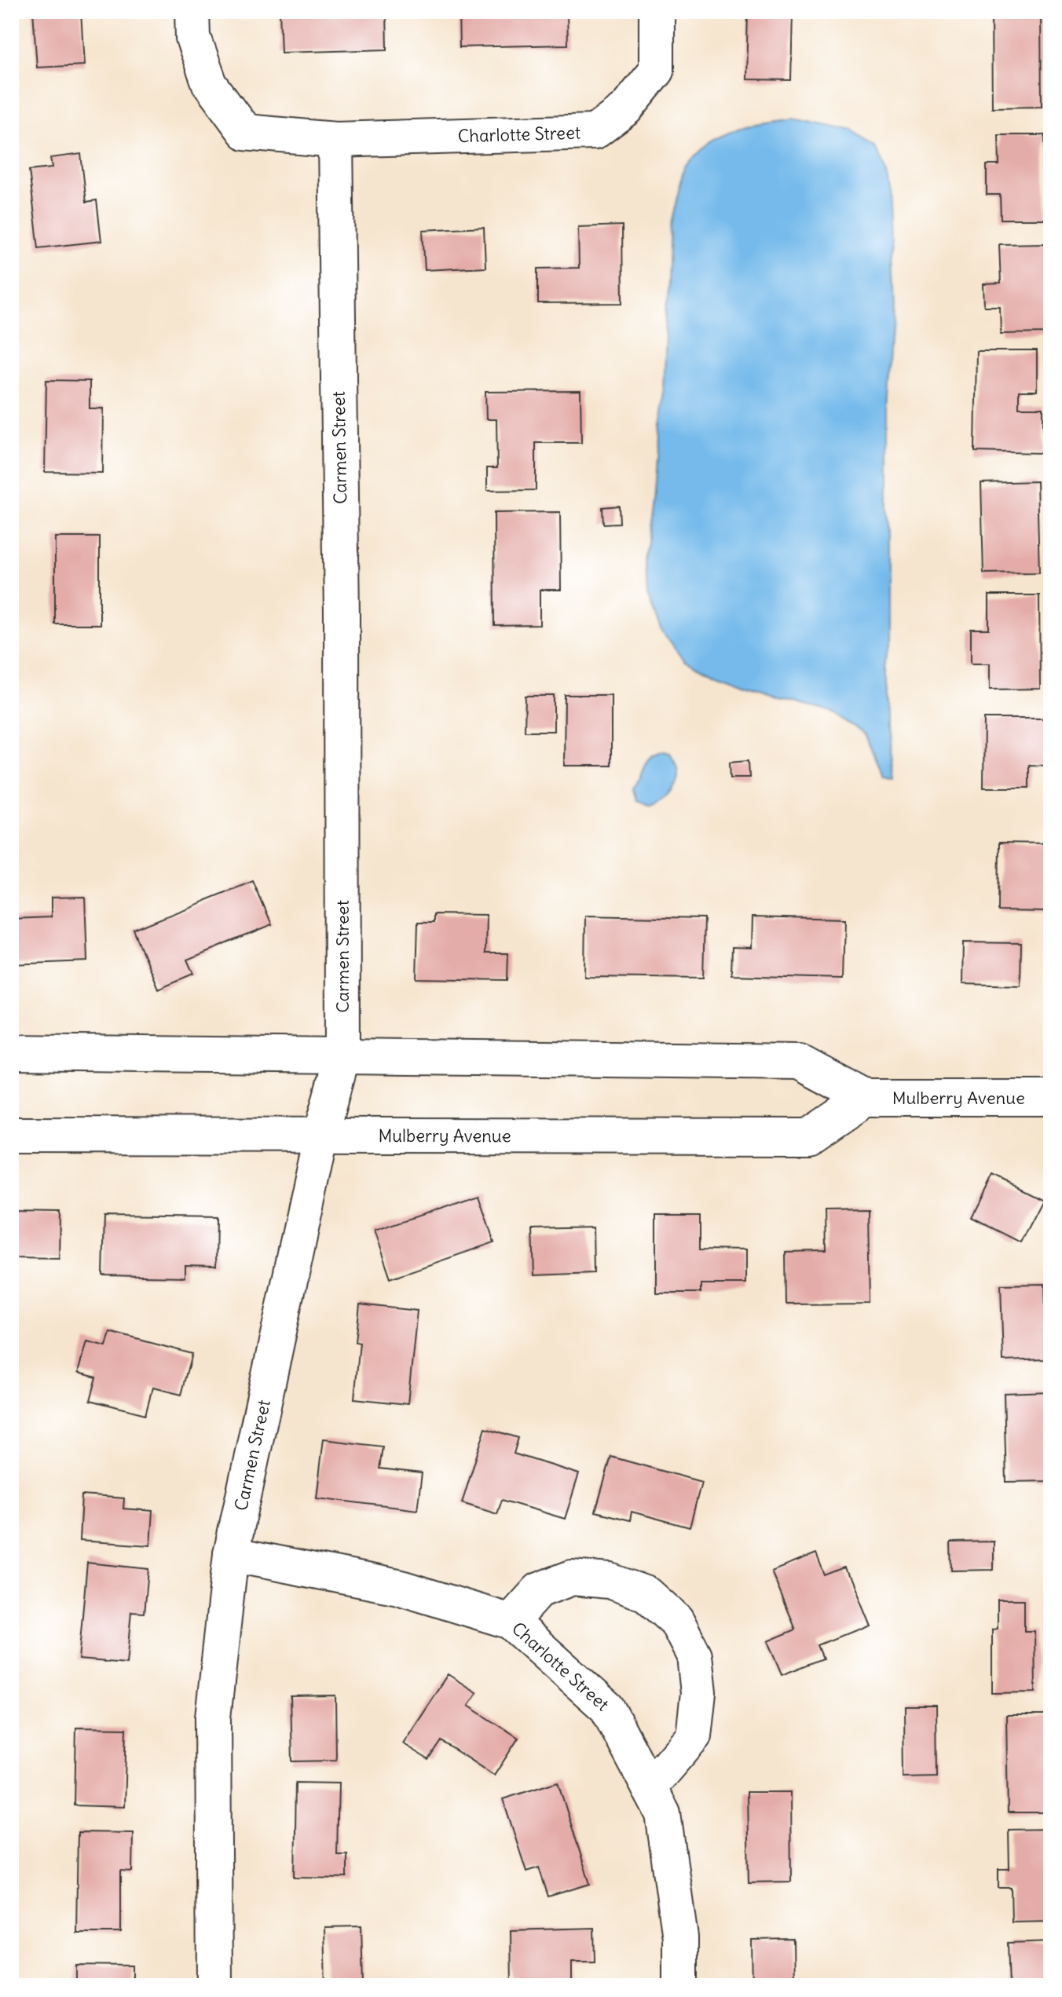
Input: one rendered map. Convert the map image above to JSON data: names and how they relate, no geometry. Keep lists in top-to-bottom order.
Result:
{
  "streets": {
    "street": ["Charlotte Street", "Carmen Street", "Mulberry Avenue"]
  },
  "crossings": [
    ["Charlotte Street", "Carmen Street"],
    ["Carmen Street", "Mulberry Avenue"]
  ]
}
